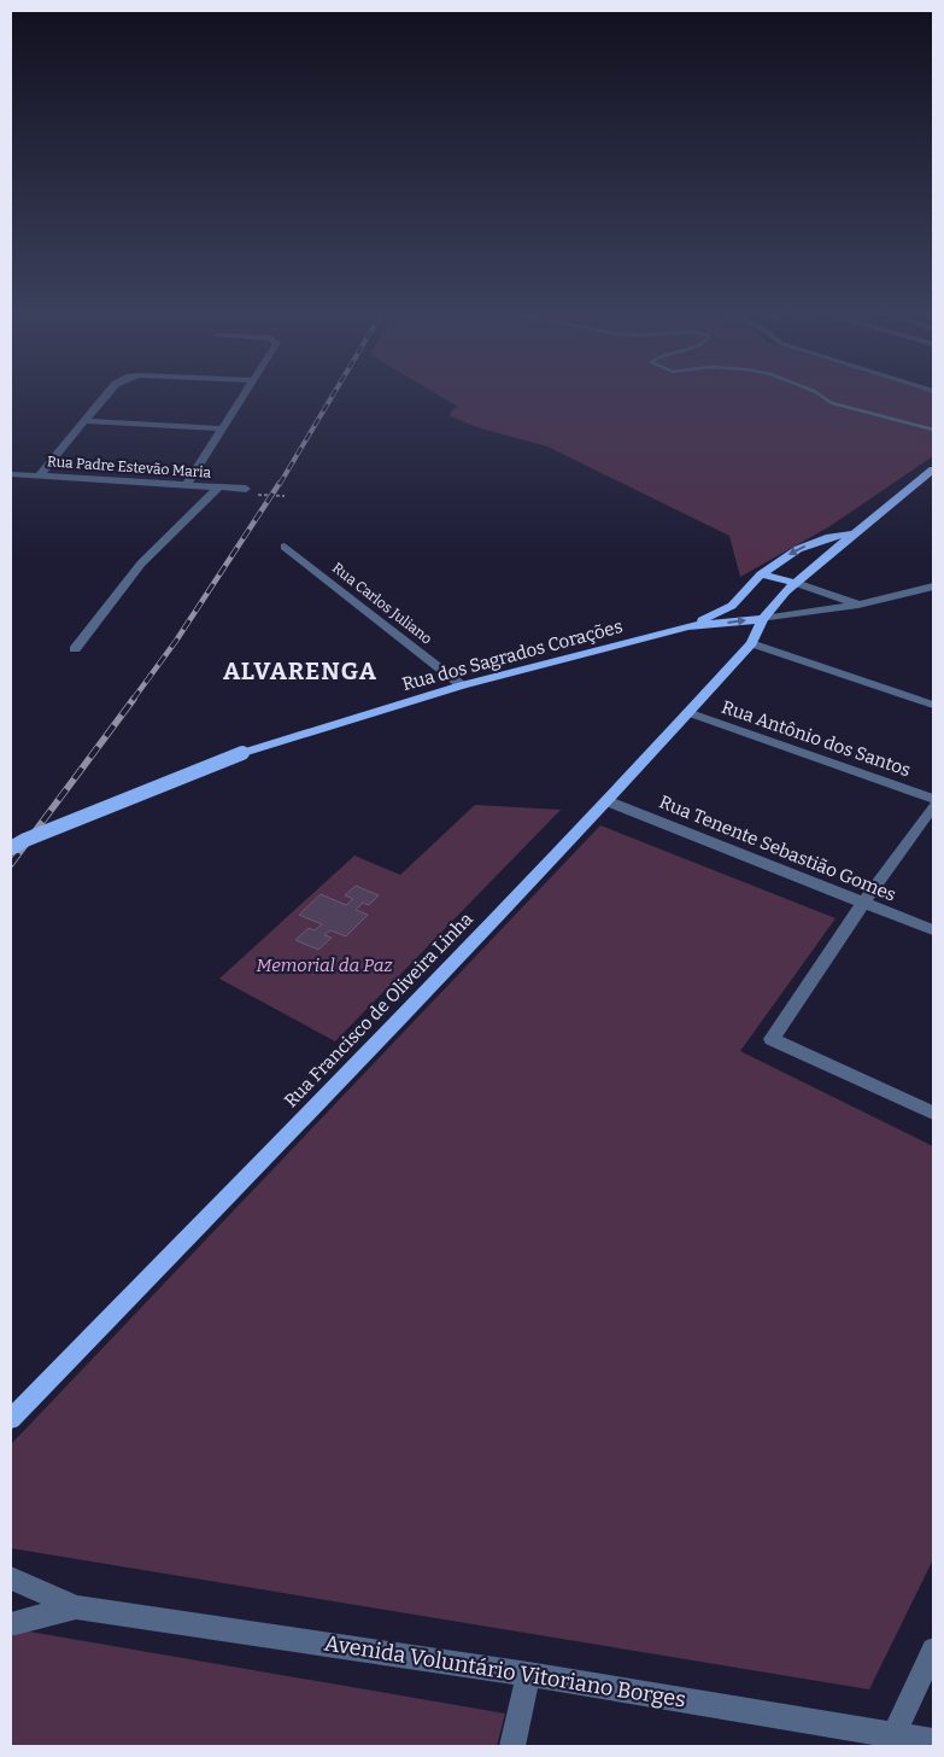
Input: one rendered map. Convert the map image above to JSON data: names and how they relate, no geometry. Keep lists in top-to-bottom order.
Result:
{
  "streets": {
    "main road": ["Rua dos Sagrados Corações", "Rua Francisco de Oliveira Linha"],
    "street": [
      "Rua Padre Estevão Maria",
      "Rua Carlos Juliano",
      "Rua Antônio dos Santos",
      "Rua Tenente Sebastião Gomes",
      "Avenida Voluntário Vitoriano Borges"
    ]
  },
  "crossings": [
    ["Rua Carlos Juliano", "Rua dos Sagrados Corações"],
    ["Rua Antônio dos Santos", "Rua Francisco de Oliveira Linha"],
    ["Rua Tenente Sebastião Gomes", "Rua Francisco de Oliveira Linha"]
  ],
  "districts": ["ALVARENGA"],
  "parks": ["Memorial da Paz"]
}
